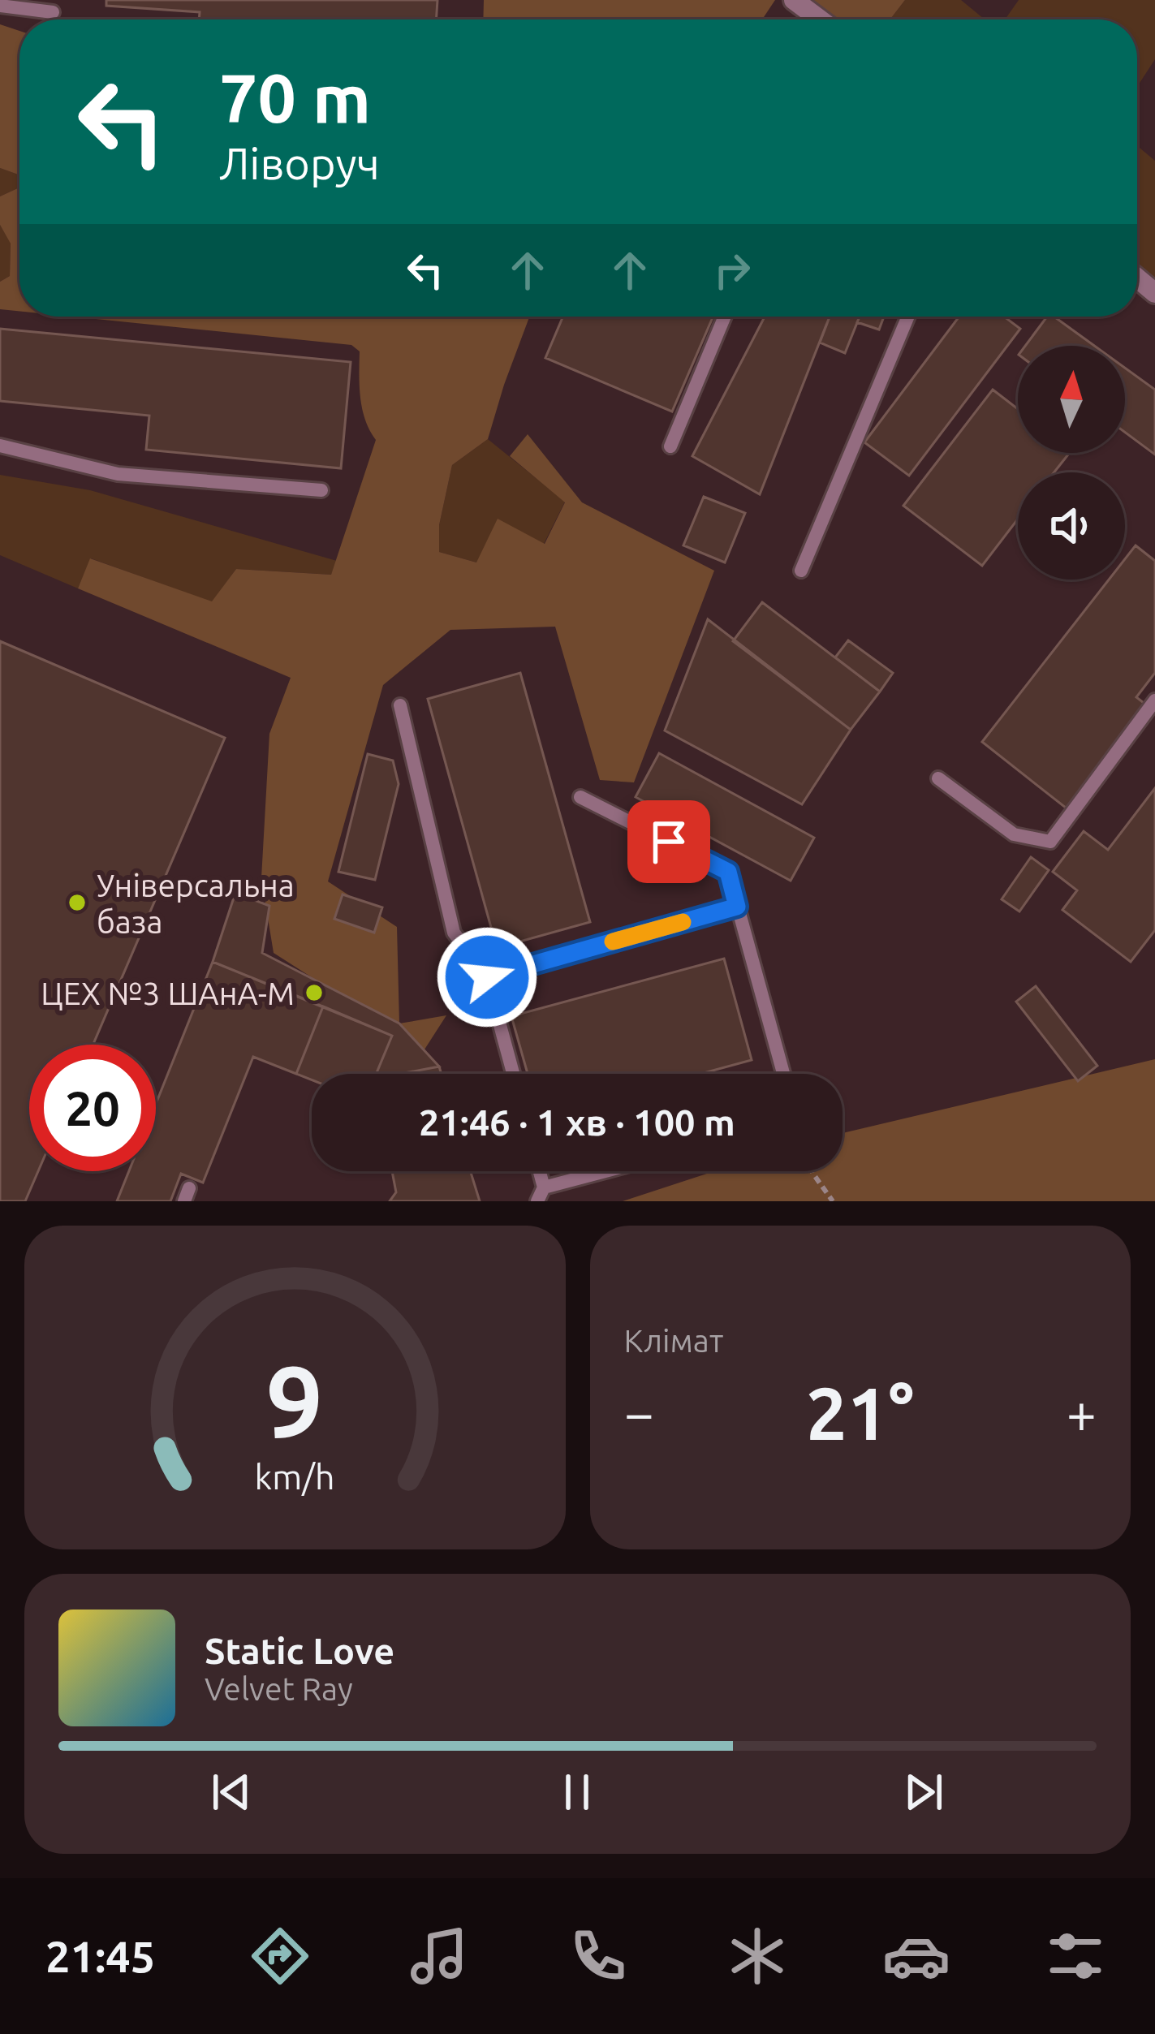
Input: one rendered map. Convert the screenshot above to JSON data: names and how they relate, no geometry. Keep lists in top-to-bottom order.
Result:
{
  "places": ["Універсальна база", "ЦЕХ №3 ШАнА-М"],
  "north": "top",
  "page": {
    "turn": ["70 m", "Ліворуч"],
    "limit": "20",
    "trip": "21:46 · 1 хв · 100 m",
    "tile": "Клімат",
    "heat": ["−", "21°", "+"],
    "song": ["Static Love", "Velvet Ray"],
    "tabs": "21:45",
    "gauge": ["9", "km/h"]
  }
}
